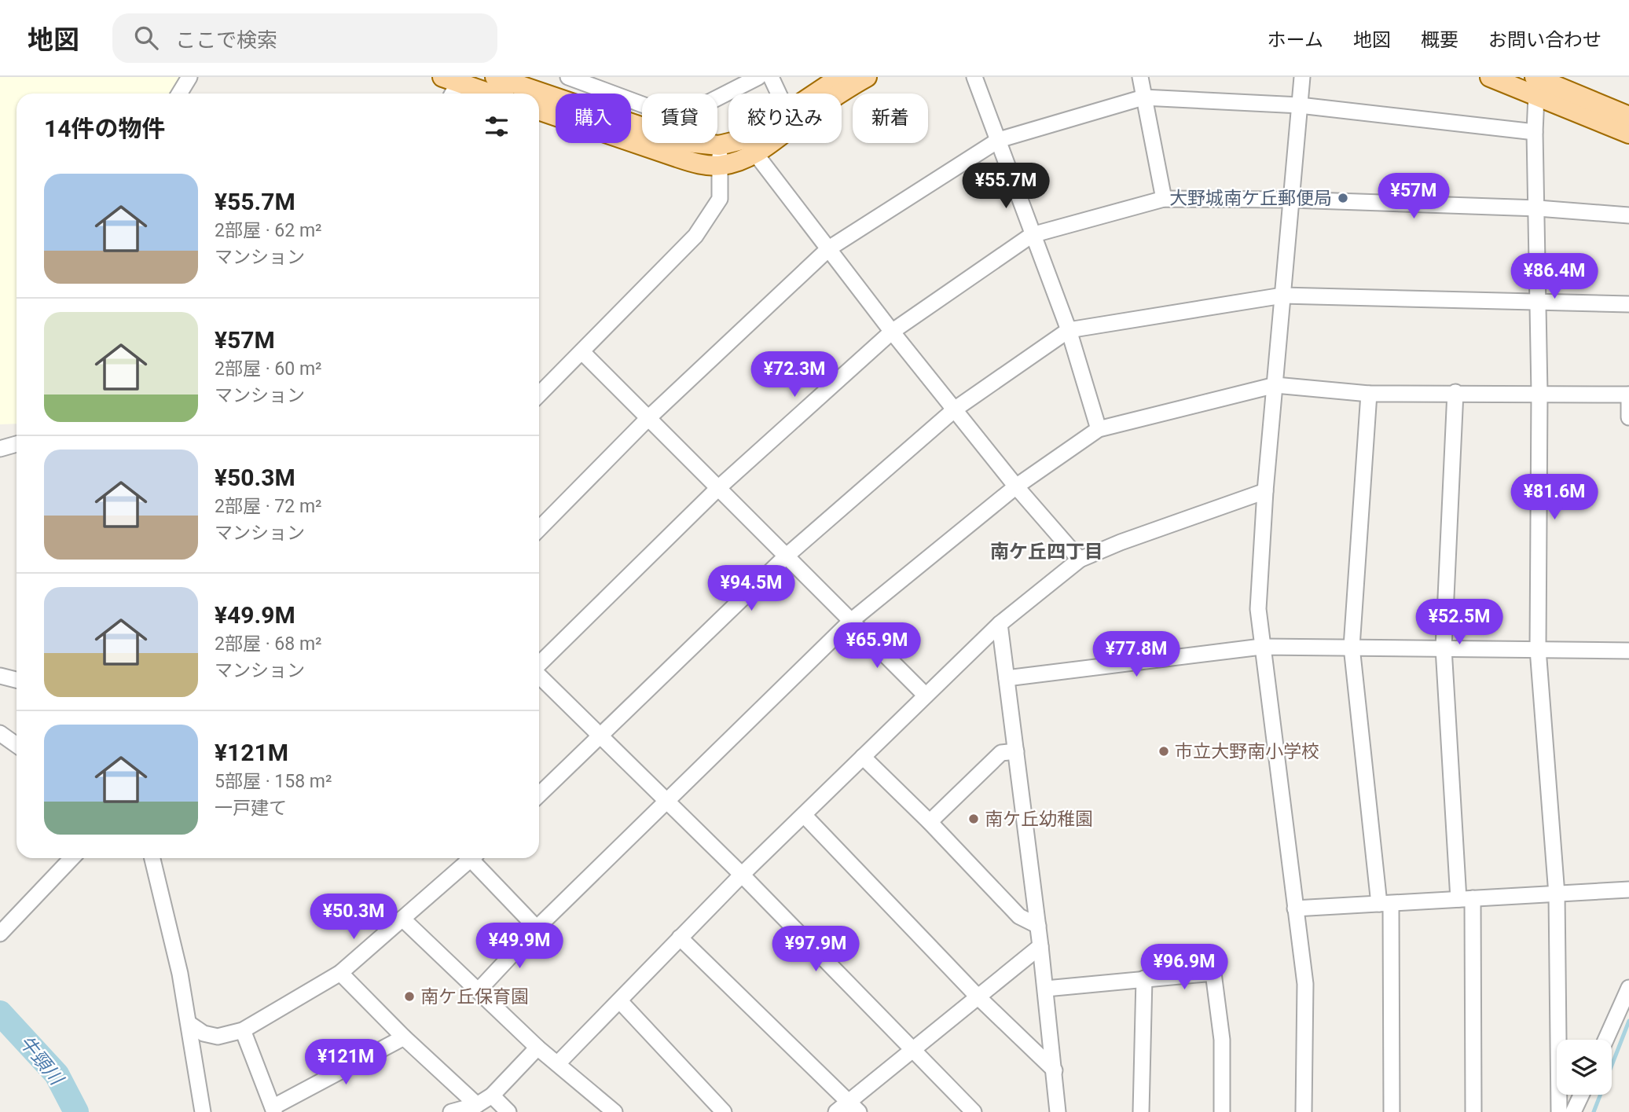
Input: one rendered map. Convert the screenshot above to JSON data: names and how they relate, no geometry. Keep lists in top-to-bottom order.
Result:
{
  "districts": ["南ケ丘四丁目"],
  "water": ["牛頸川"],
  "places": [
    "大野城南ケ丘郵便局",
    "市立大野南小学校",
    "南ケ丘幼稚園",
    "南ケ丘保育園"
  ],
  "page": {
    "header": "地図",
    "search": "ここで検索",
    "nav": [
      "ホーム",
      "地図",
      "概要",
      "お問い合わせ"
    ],
    "chip": [
      "購入",
      "賃貸",
      "絞り込み",
      "新着"
    ],
    "heading": "14件の物件",
    "list": [
      {
        "name": "¥55.7M",
        "note": "2部屋 · 62 m² · マンション"
      },
      {
        "name": "¥57M",
        "note": "2部屋 · 60 m² · マンション"
      },
      {
        "name": "¥50.3M",
        "note": "2部屋 · 72 m² · マンション"
      },
      {
        "name": "¥49.9M",
        "note": "2部屋 · 68 m² · マンション"
      },
      {
        "name": "¥121M",
        "note": "5部屋 · 158 m² · 一戸建て"
      }
    ],
    "price": [
      "¥55.7M",
      "¥57M",
      "¥86.4M",
      "¥72.3M",
      "¥81.6M",
      "¥94.5M",
      "¥52.5M",
      "¥65.9M",
      "¥77.8M",
      "¥50.3M",
      "¥49.9M",
      "¥97.9M",
      "¥96.9M",
      "¥121M"
    ]
  }
}
